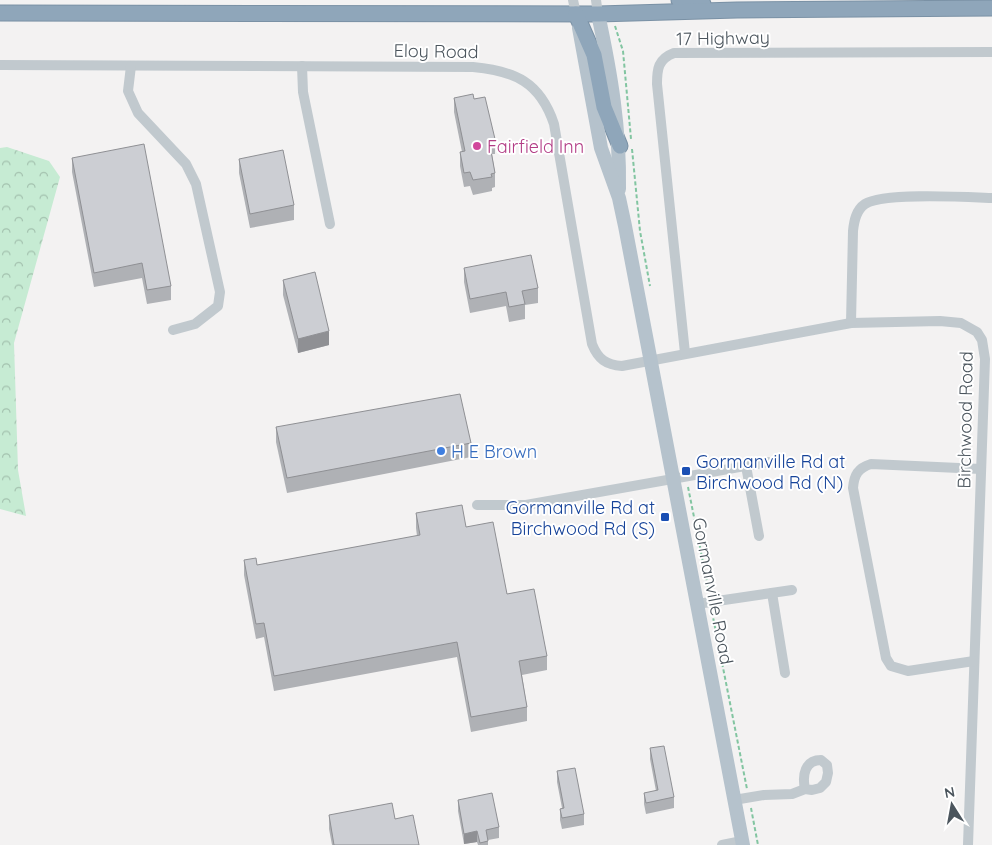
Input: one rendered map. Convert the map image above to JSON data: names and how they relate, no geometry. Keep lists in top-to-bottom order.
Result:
{
  "streets": {
    "main road": ["Gormanville Road"],
    "street": ["17 Highway", "Eloy Road", "Birchwood Road"]
  },
  "crossings": [
    ["17 Highway", "Birchwood Road"],
    ["Eloy Road", "Birchwood Road"],
    ["Eloy Road", "Gormanville Road"],
    ["Birchwood Road", "Gormanville Road"]
  ],
  "places": {
    "other": ["Fairfield Inn", "H E Brown"],
    "transit": ["Gormanville Rd at Birchwood Rd (N)", "Gormanville Rd at Birchwood Rd (S)"]
  },
  "north": "top"
}
